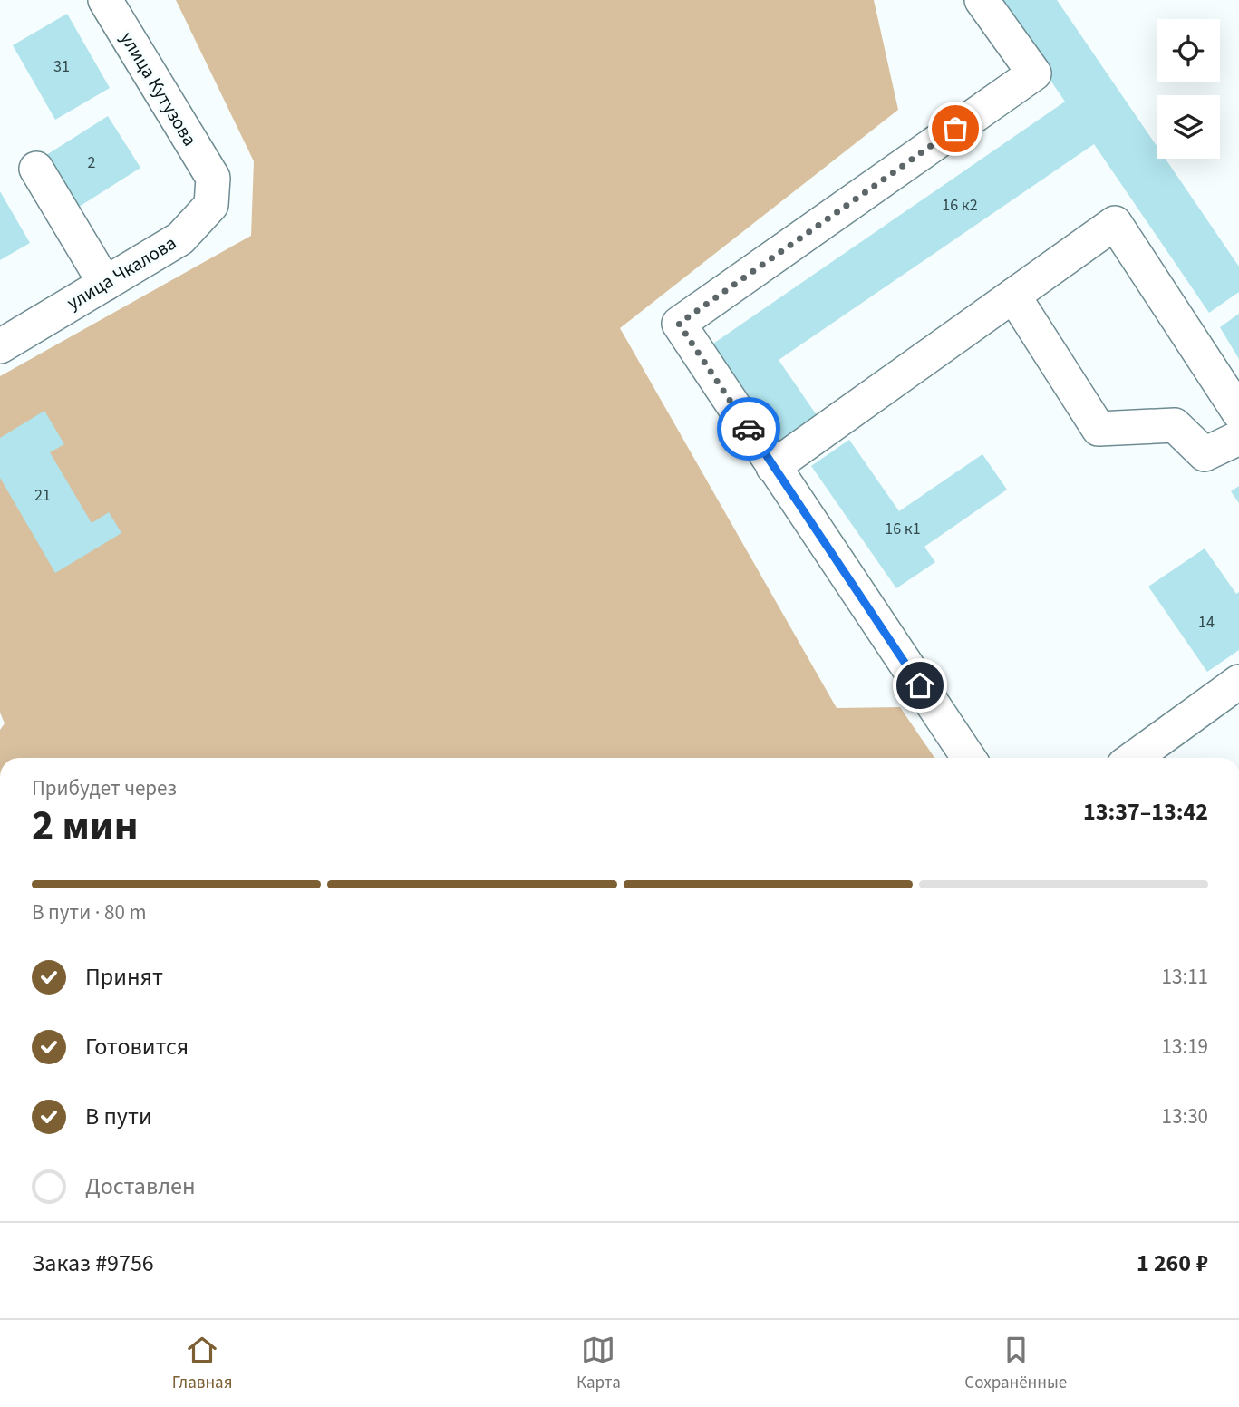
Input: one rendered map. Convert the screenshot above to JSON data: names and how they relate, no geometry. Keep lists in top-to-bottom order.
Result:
{
  "streets": {
    "street": ["улица Кутузова", "улица Чкалова"]
  },
  "crossings": [
    ["улица Кутузова", "улица Чкалова"]
  ],
  "house_numbers": [
    "31",
    "2",
    "16 к2",
    "21",
    "16 к1",
    "14"
  ],
  "page": {
    "heading": ["2 мин", "Прибудет через", "13:37–13:42"],
    "panel": ["Заказ #9756", "1 260 ₽"],
    "bar": "В пути · 80 m",
    "list": [
      ["Принят", "13:11"],
      ["Готовится", "13:19"],
      ["В пути", "13:30"],
      "Доставлен"
    ],
    "tabs": ["Главная", "Карта", "Сохранённые"]
  }
}
